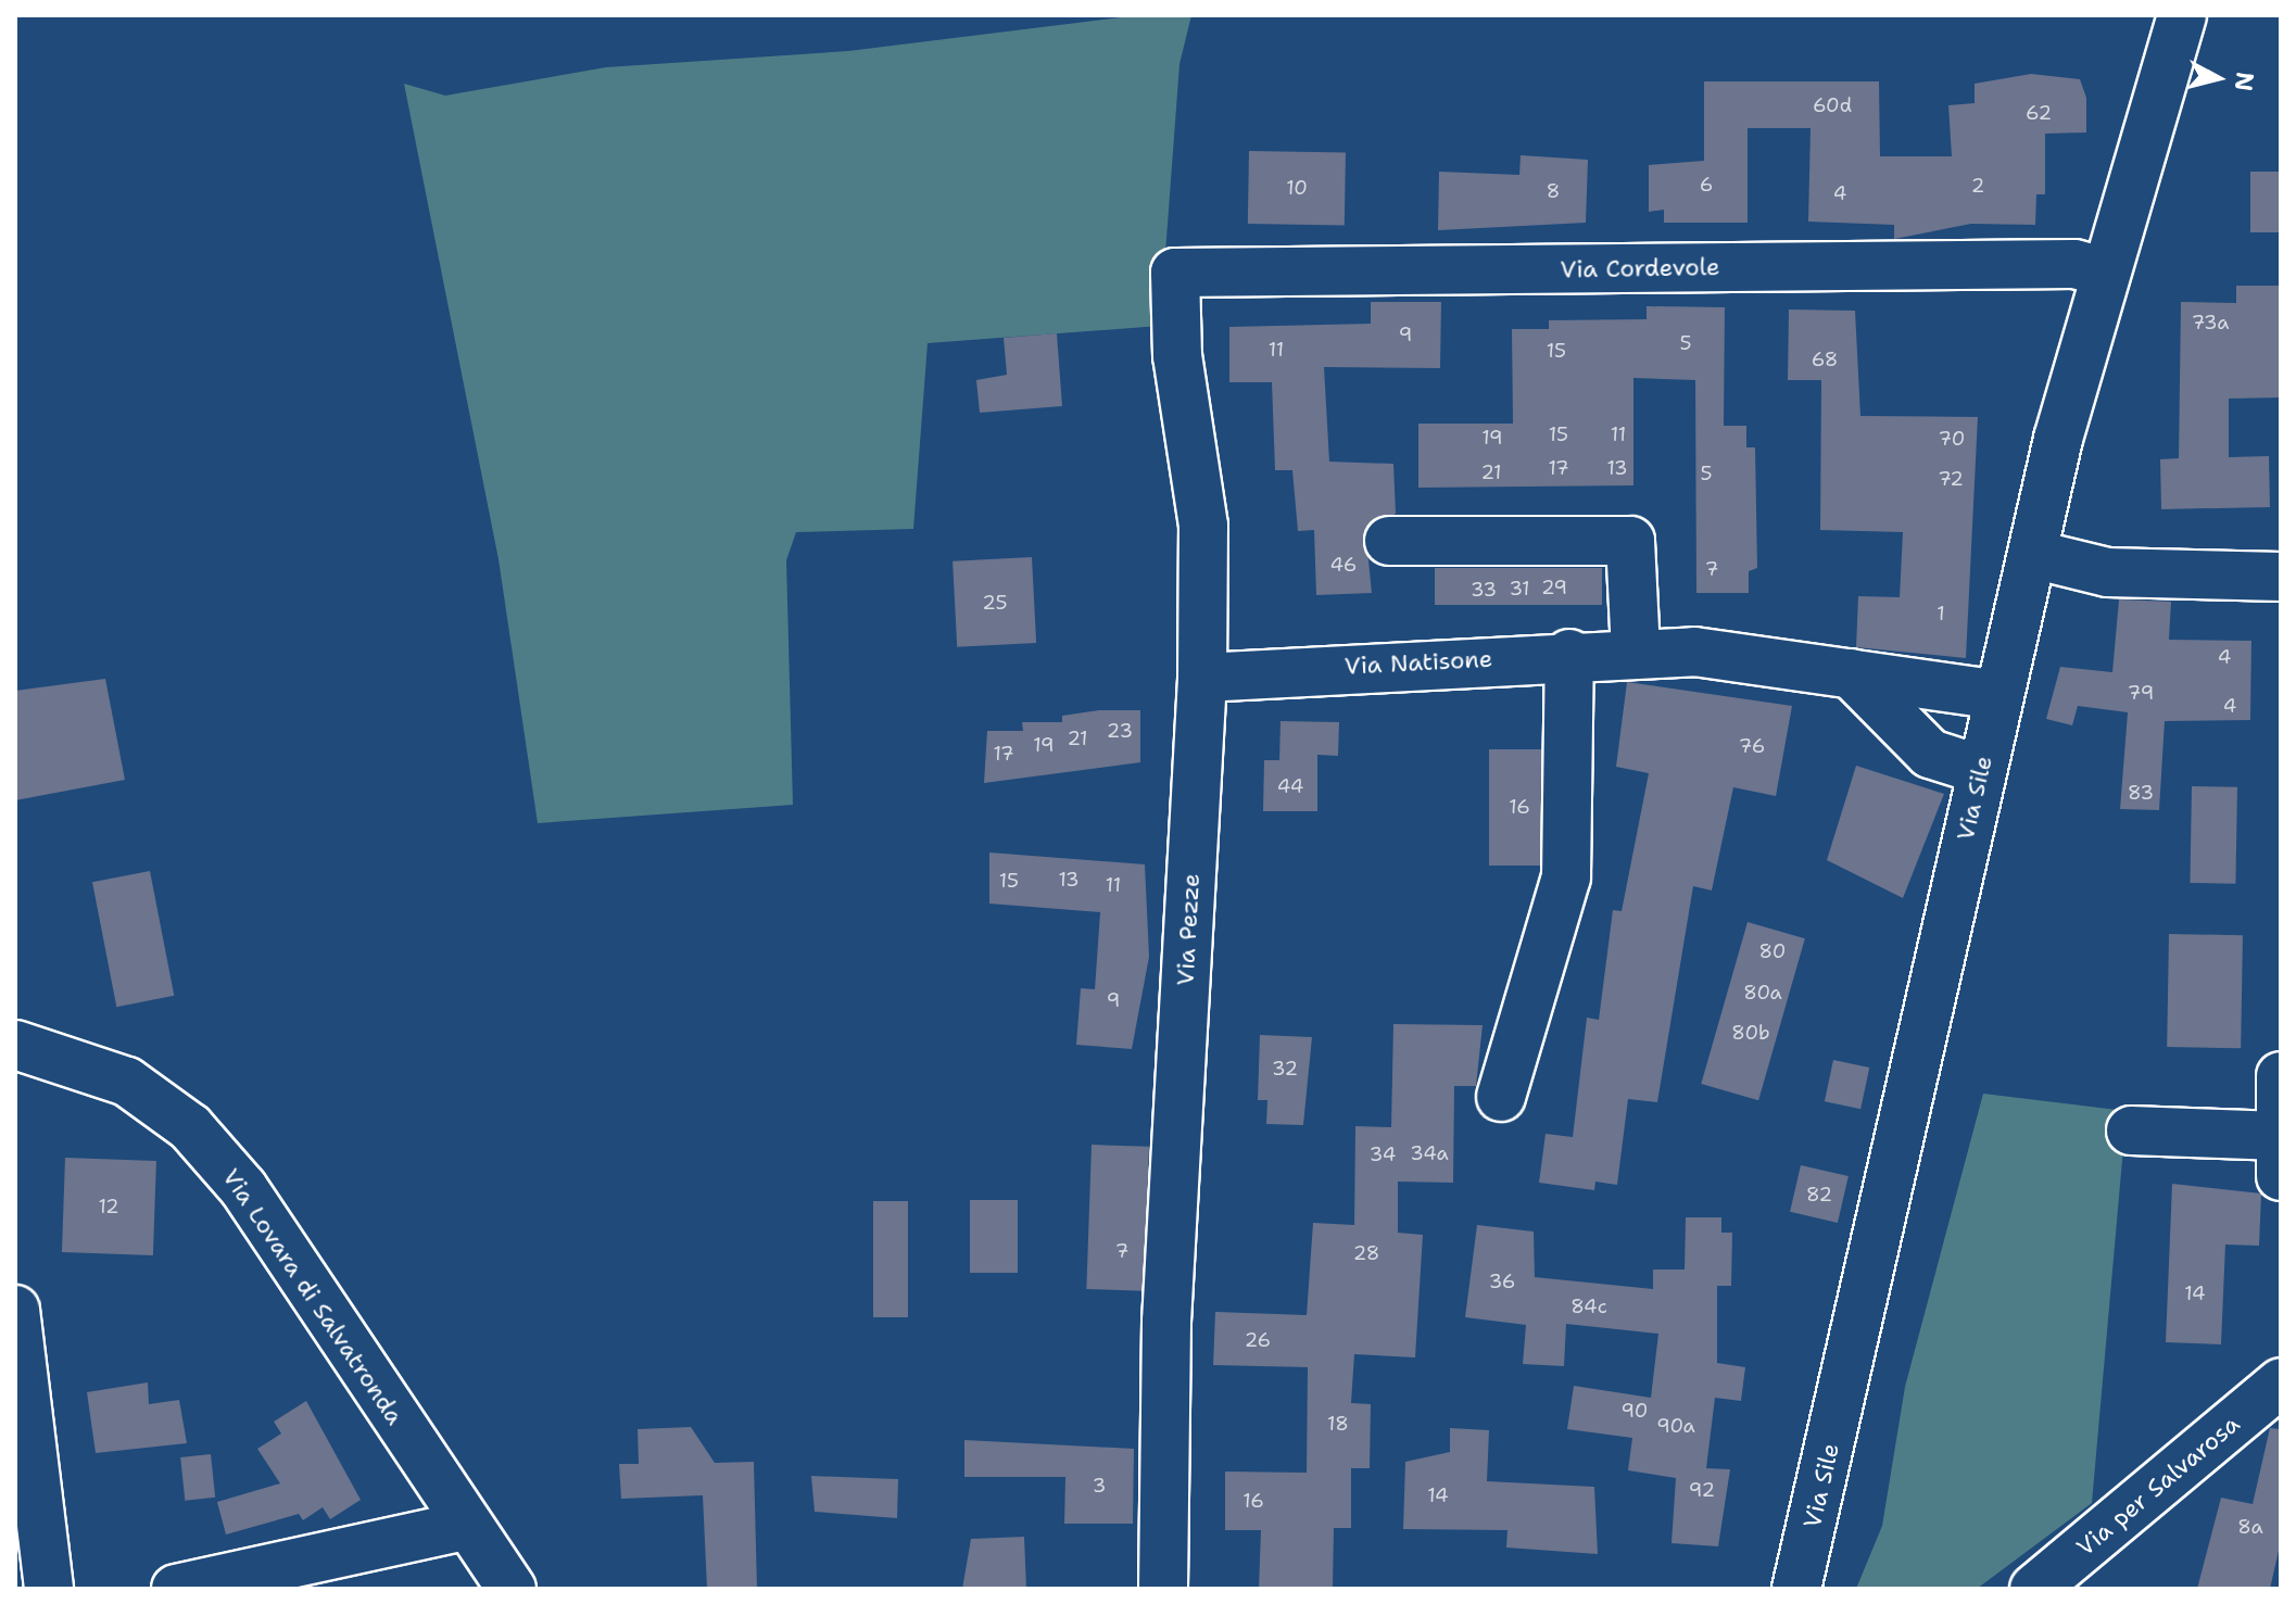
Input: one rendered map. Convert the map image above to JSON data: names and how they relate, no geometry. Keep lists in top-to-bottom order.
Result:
{
  "streets": {
    "street": [
      "Via Cordevole",
      "Via Natisone",
      "Via Sile",
      "Via Pezze",
      "Via Lovara di Salvatronda",
      "Via per Salvarosa"
    ]
  },
  "crossings": [
    ["Via Cordevole", "Via Sile"],
    ["Via Cordevole", "Via Pezze"],
    ["Via Natisone", "Via Sile"],
    ["Via Natisone", "Via Pezze"]
  ],
  "house_numbers": [
    "60d",
    "62",
    "6",
    "2",
    "10",
    "8",
    "4",
    "73a",
    "9",
    "5",
    "11",
    "15",
    "68",
    "15",
    "11",
    "19",
    "70",
    "17",
    "13",
    "21",
    "5",
    "72",
    "46",
    "7",
    "29",
    "31",
    "33",
    "25",
    "1",
    "4",
    "79",
    "4",
    "23",
    "21",
    "19",
    "76",
    "17",
    "44",
    "83",
    "16",
    "13",
    "15",
    "11",
    "80",
    "80a",
    "9",
    "80b",
    "32",
    "34a",
    "34",
    "82",
    "12",
    "7",
    "28",
    "36",
    "14",
    "84c",
    "26",
    "90",
    "18",
    "90a",
    "3",
    "92",
    "14",
    "16",
    "8a"
  ],
  "north": "right"
}
